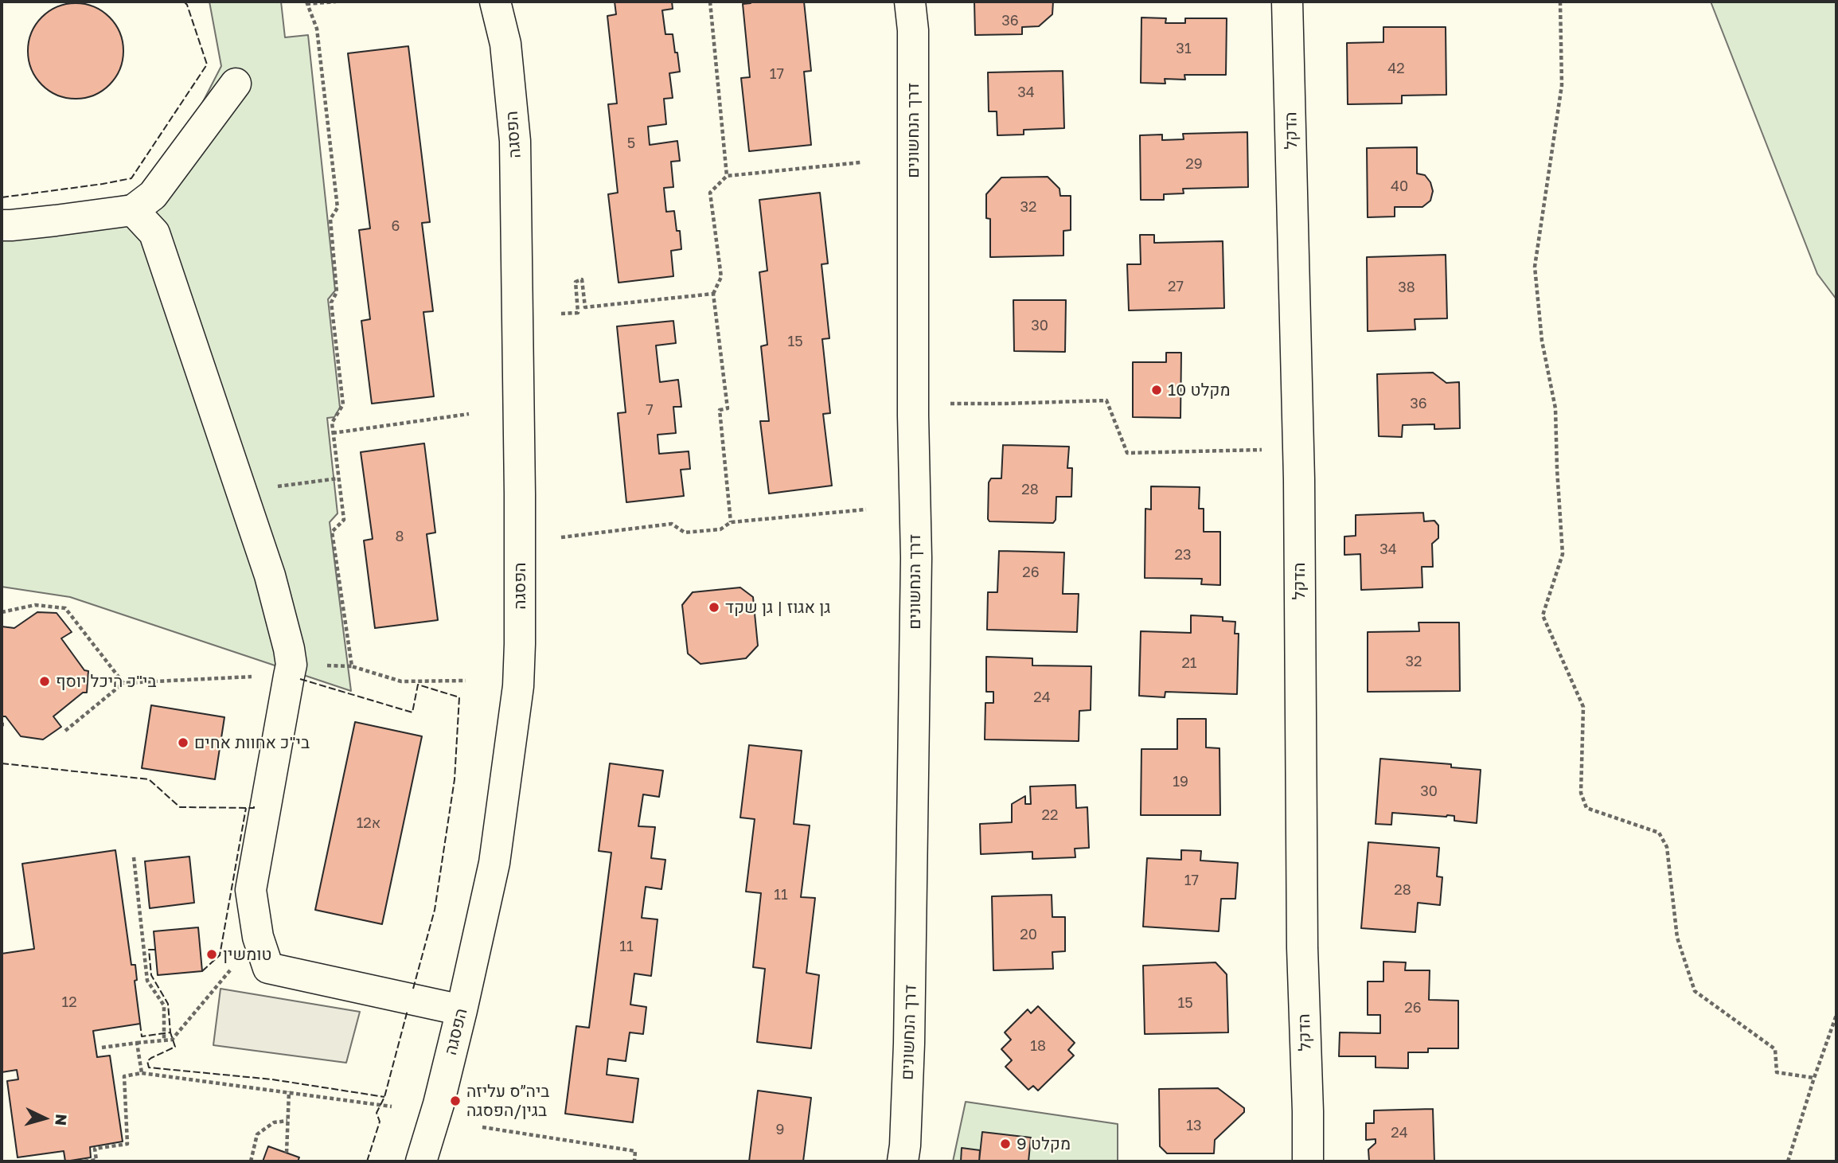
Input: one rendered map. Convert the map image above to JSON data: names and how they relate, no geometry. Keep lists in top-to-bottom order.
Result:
{
  "streets": {
    "street": ["דרך הנחשונים", "הדקל", "הפסגה"]
  },
  "places": [
    "מקלט 10",
    "גן אגוז | גן שקד",
    "בי\"כ היכל יוסף",
    "בי\"כ אחוות אחים",
    "טומשין",
    "ביה״ס עליזה בגין/הפסגה",
    "מקלט 9"
  ],
  "house_numbers": [
    "36",
    "31",
    "42",
    "17",
    "34",
    "5",
    "29",
    "40",
    "32",
    "6",
    "27",
    "38",
    "30",
    "15",
    "36",
    "7",
    "28",
    "8",
    "34",
    "23",
    "26",
    "32",
    "21",
    "24",
    "19",
    "30",
    "22",
    "12א",
    "17",
    "28",
    "11",
    "20",
    "11",
    "12",
    "15",
    "26",
    "18",
    "13",
    "9",
    "24"
  ],
  "north": "right"
}
